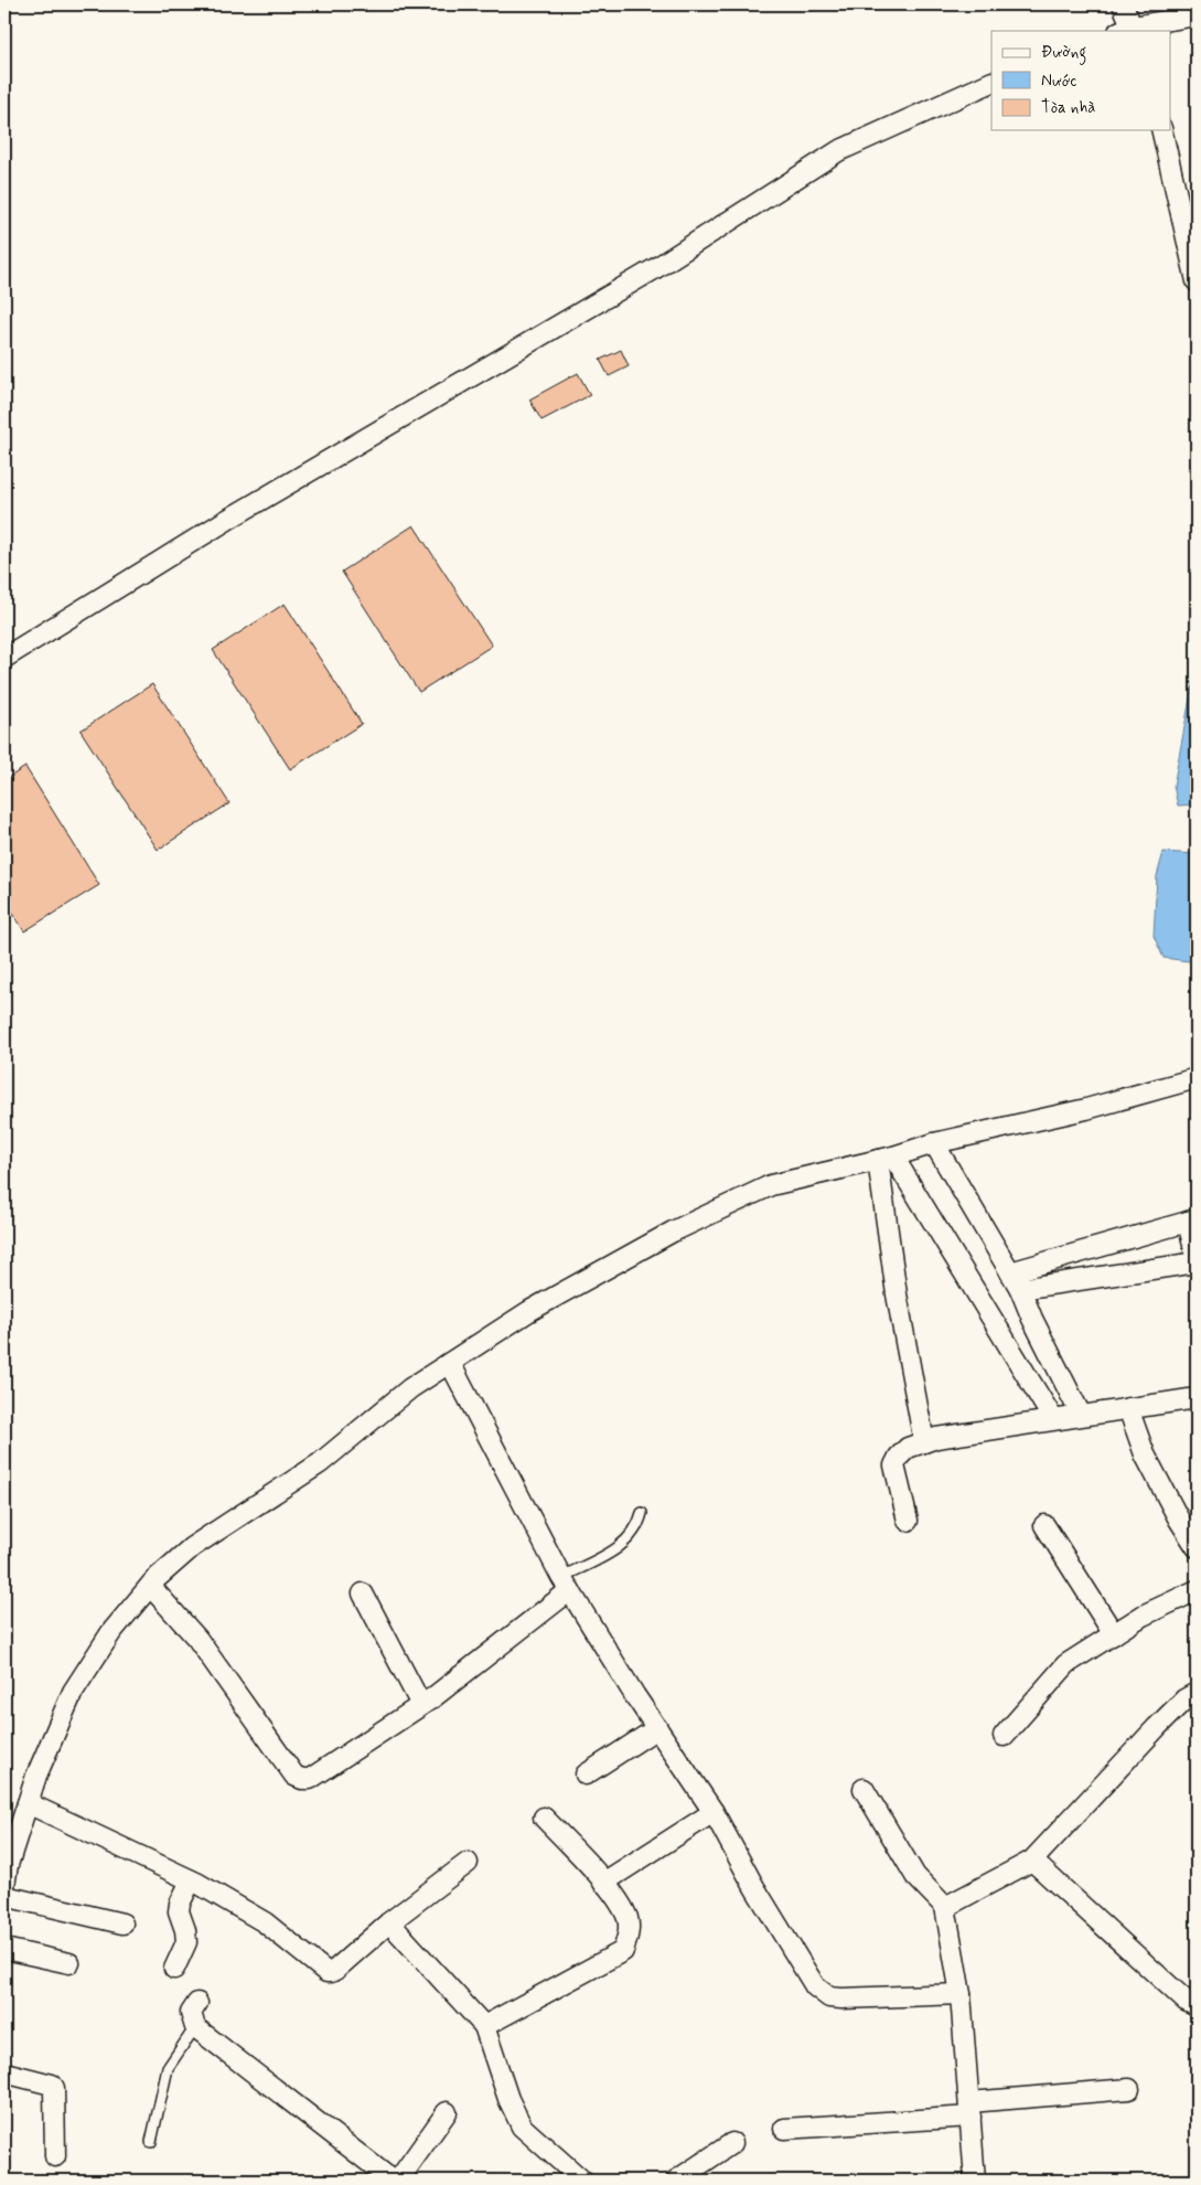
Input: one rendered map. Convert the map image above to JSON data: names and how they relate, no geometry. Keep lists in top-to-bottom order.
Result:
{
  "legend": ["Đường", "Nước", "Tòa nhà"]
}
